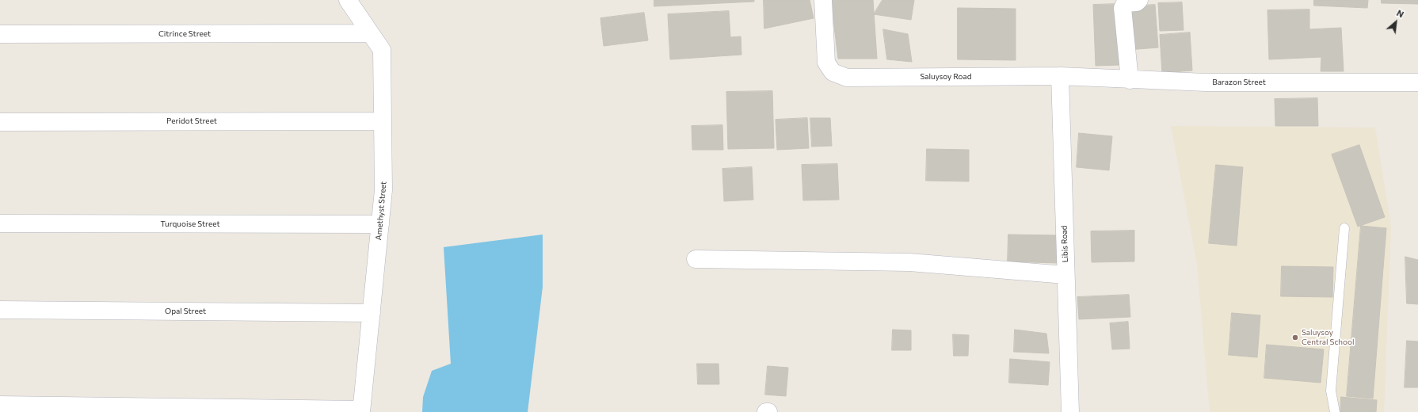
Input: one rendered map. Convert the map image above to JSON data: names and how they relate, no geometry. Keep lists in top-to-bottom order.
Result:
{
  "streets": {
    "street": [
      "Citrince Street",
      "Saluysoy Road",
      "Barazon Street",
      "Peridot Street",
      "Amethyst Street",
      "Turquoise Street",
      "Libis Road",
      "Opal Street"
    ]
  },
  "crossings": [
    ["Citrince Street", "Amethyst Street"],
    ["Saluysoy Road", "Barazon Street"],
    ["Saluysoy Road", "Libis Road"],
    ["Barazon Street", "Libis Road"],
    ["Peridot Street", "Amethyst Street"],
    ["Amethyst Street", "Turquoise Street"],
    ["Amethyst Street", "Opal Street"]
  ],
  "places": ["Saluysoy Central School"],
  "north": "top right"
}
